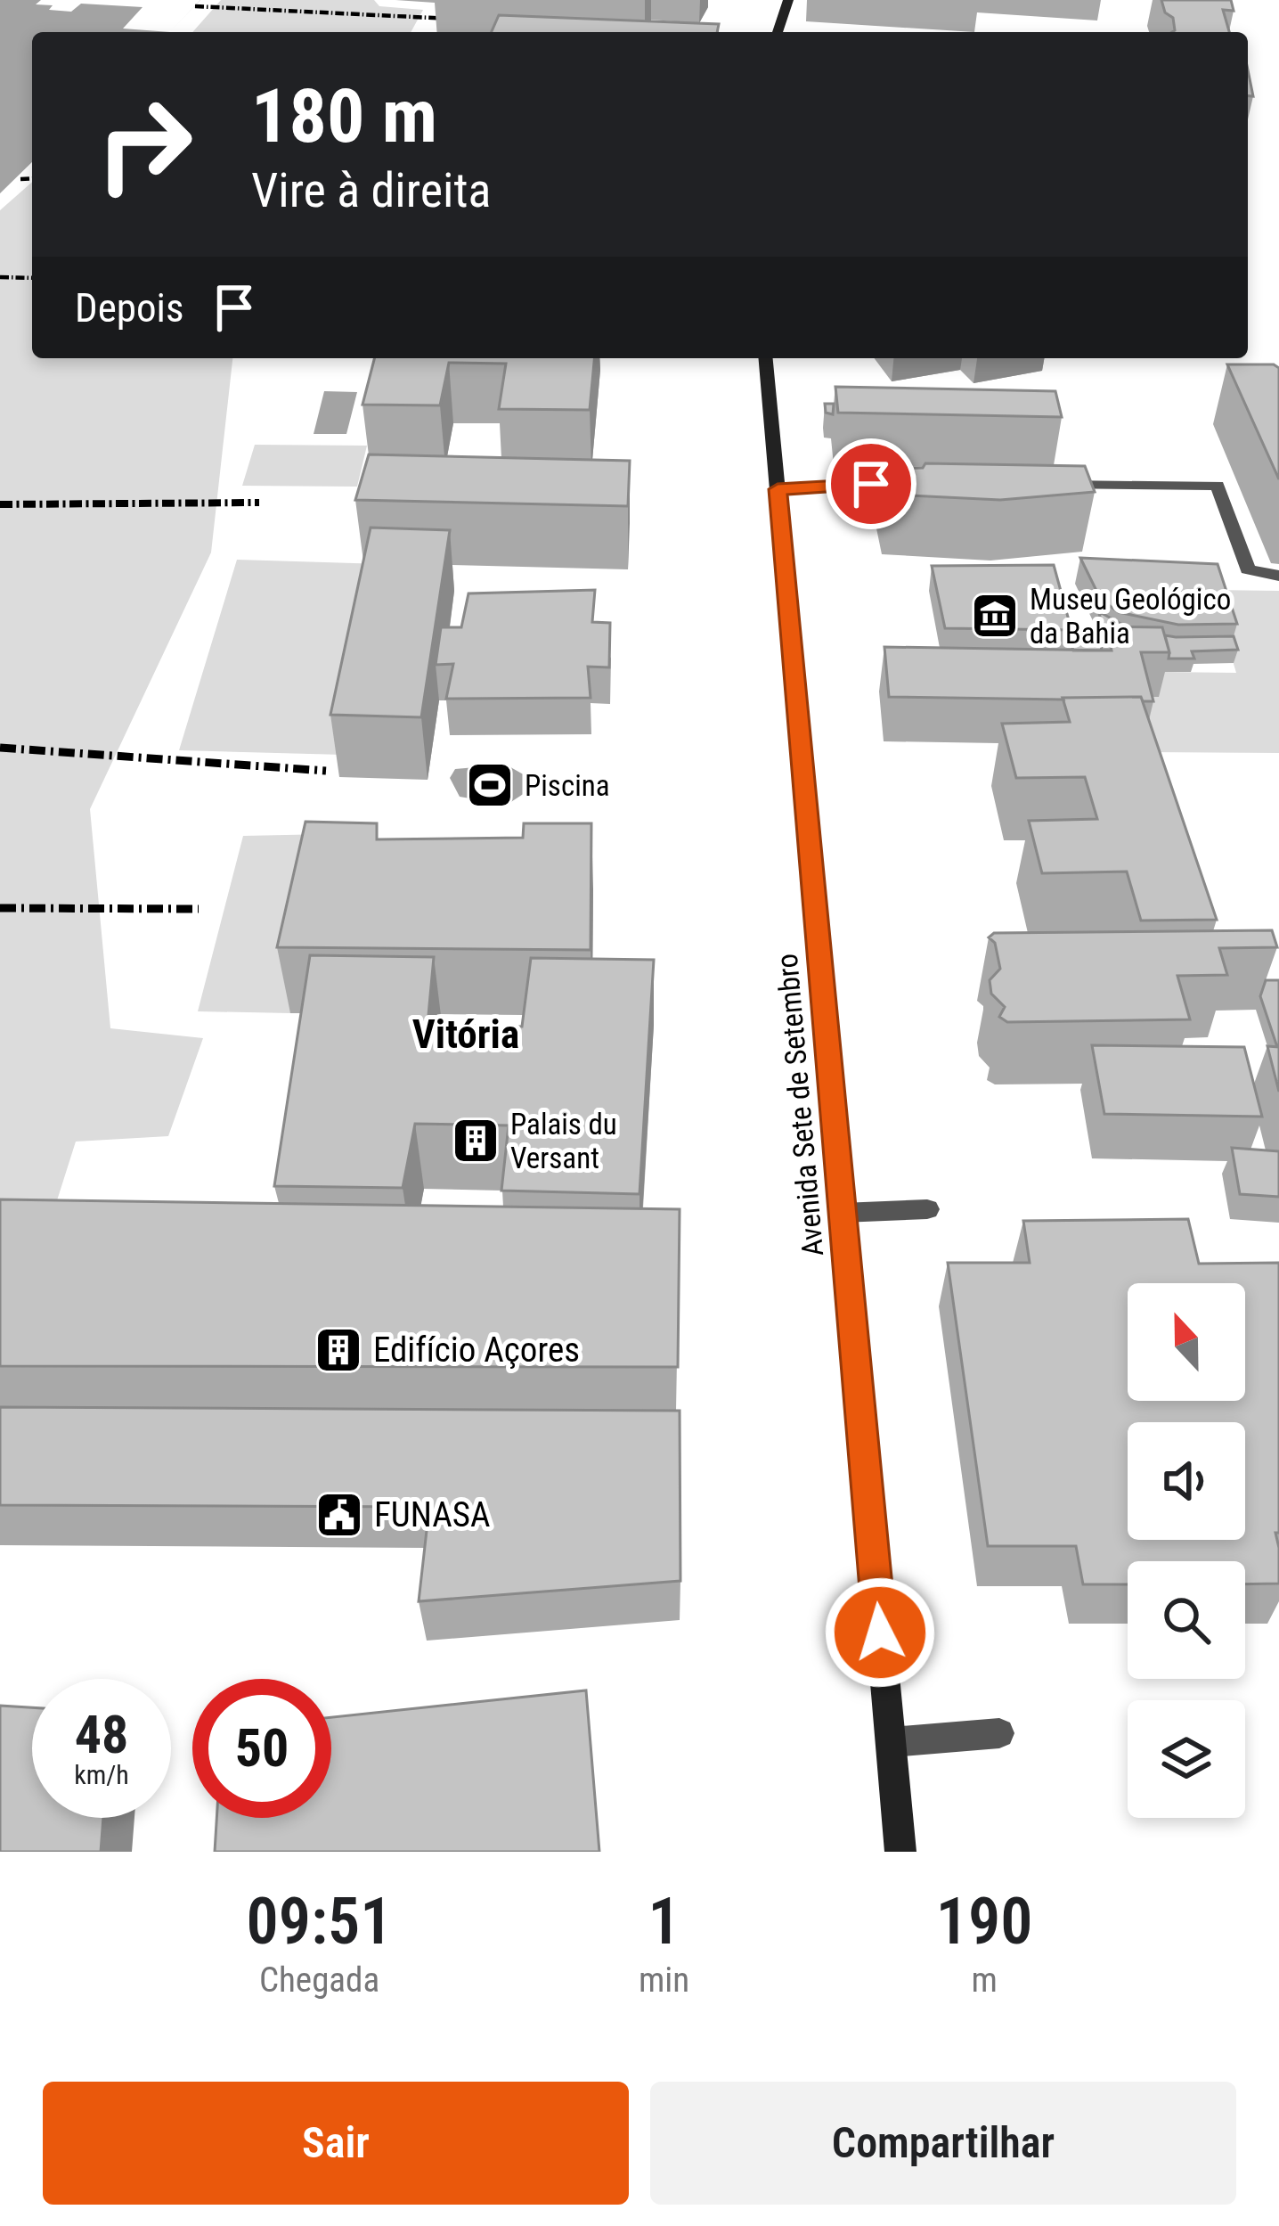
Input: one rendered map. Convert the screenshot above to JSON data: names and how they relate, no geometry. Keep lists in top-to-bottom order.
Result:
{
  "streets": {
    "main road": ["Avenida Sete de Setembro"]
  },
  "districts": ["Vitória"],
  "places": {
    "museum": ["Museu Geológico da Bahia"],
    "sports": ["Piscina"],
    "building": ["Palais du Versant", "Edifício Açores"],
    "public building": ["FUNASA"]
  },
  "north": "top",
  "page": {
    "turn": ["180 m", "Vire à direita"],
    "then": "Depois",
    "speed": "48 km/h",
    "limit": "50",
    "eta": [
      "09:51",
      "Chegada",
      "1",
      "min",
      "190",
      "m"
    ],
    "buttons": ["Sair", "Compartilhar"]
  }
}
